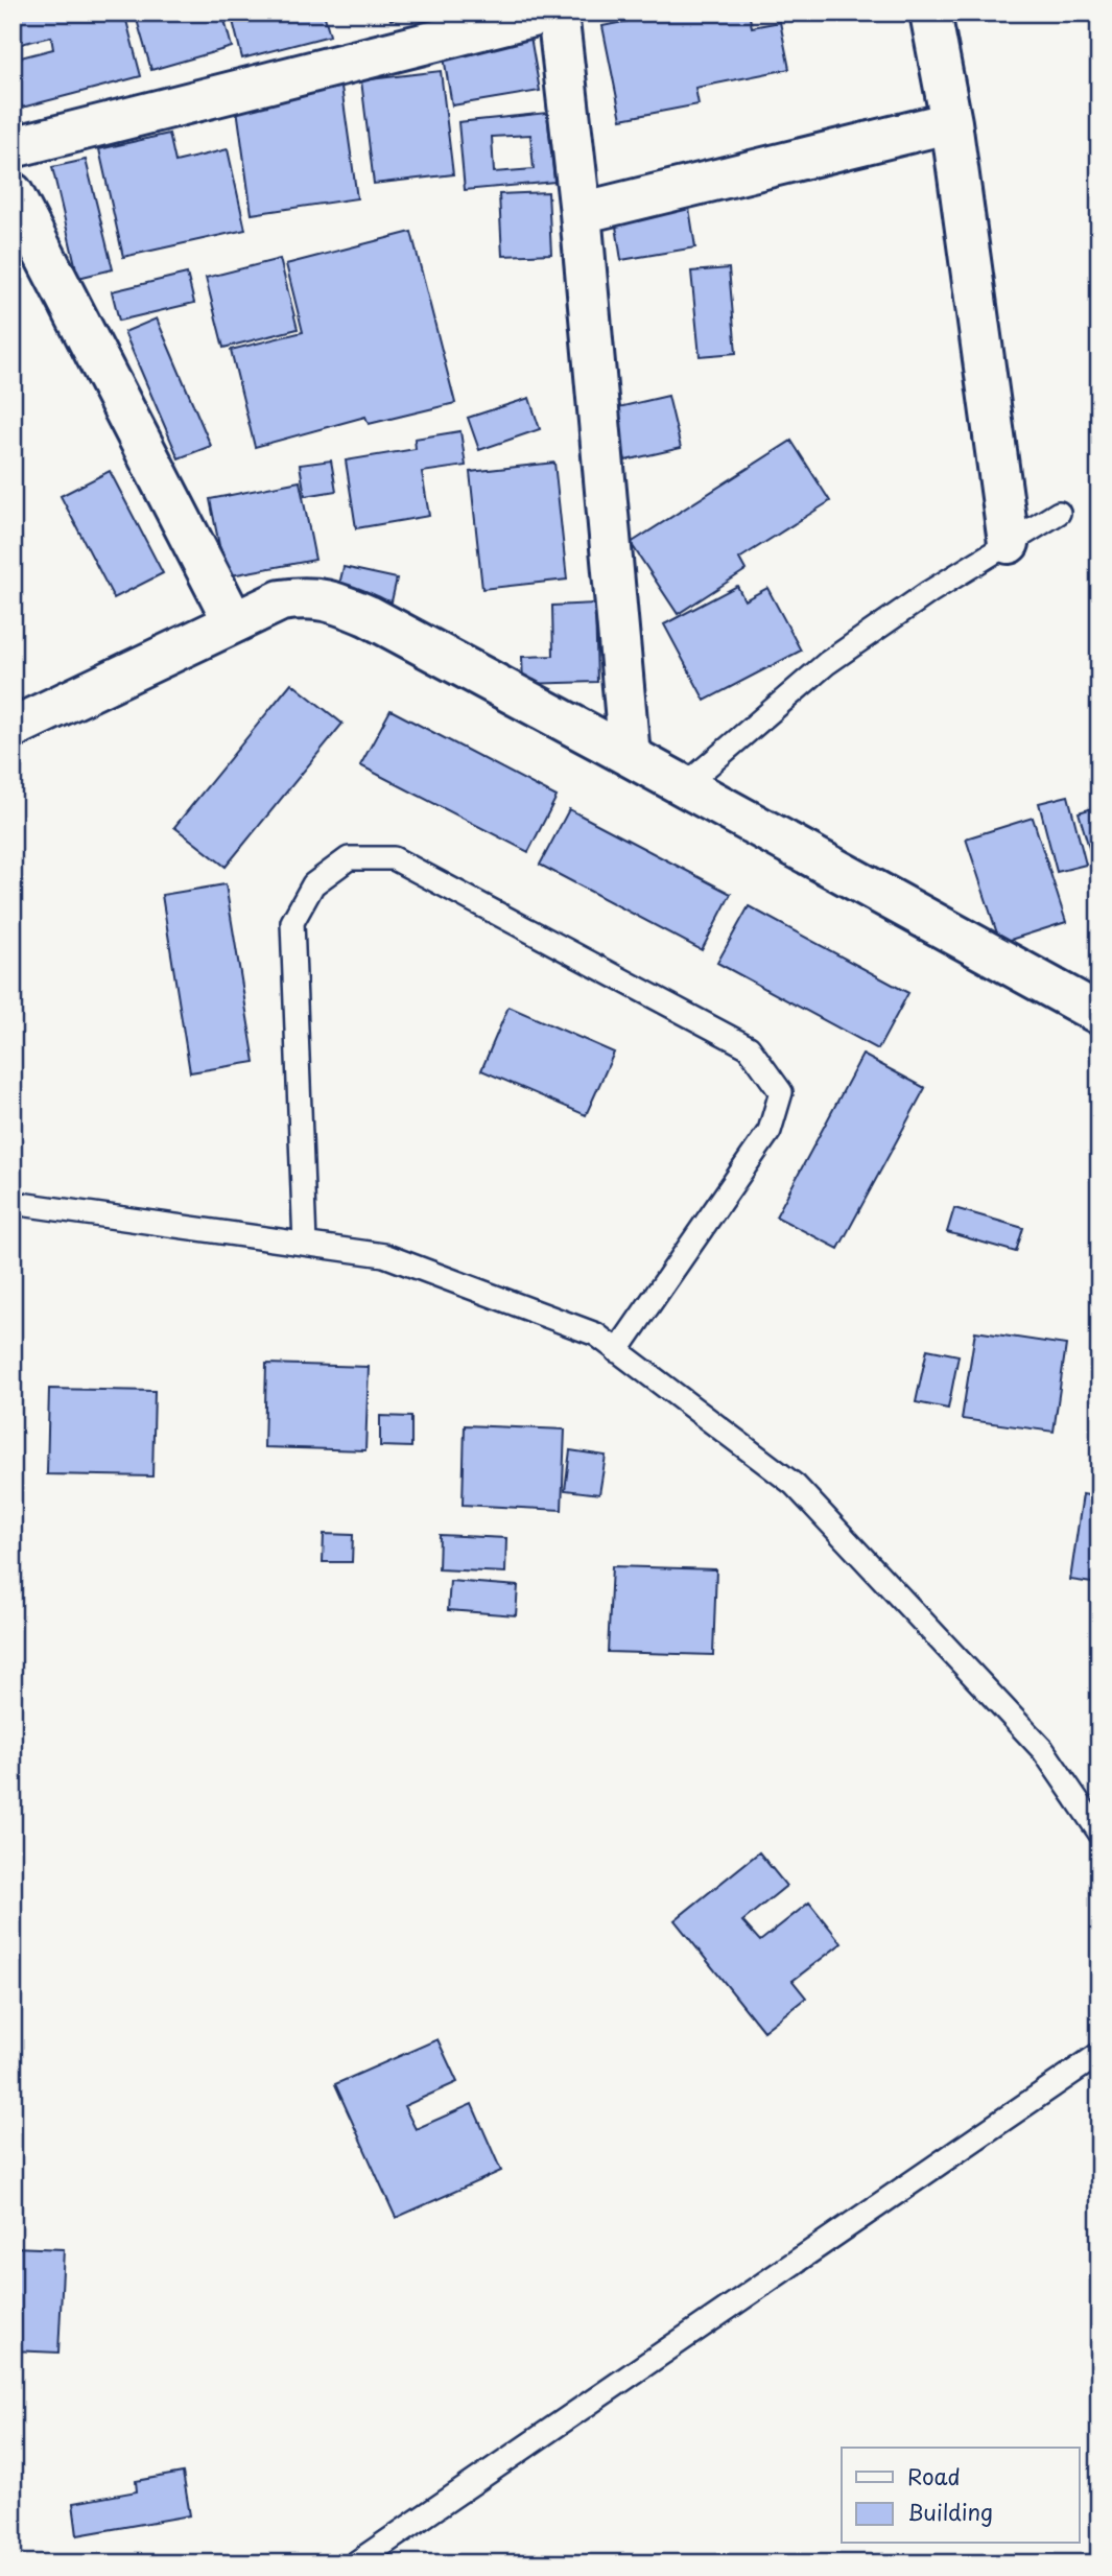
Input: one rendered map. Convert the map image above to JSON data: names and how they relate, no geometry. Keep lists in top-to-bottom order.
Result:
{
  "legend": ["Road", "Building"]
}
